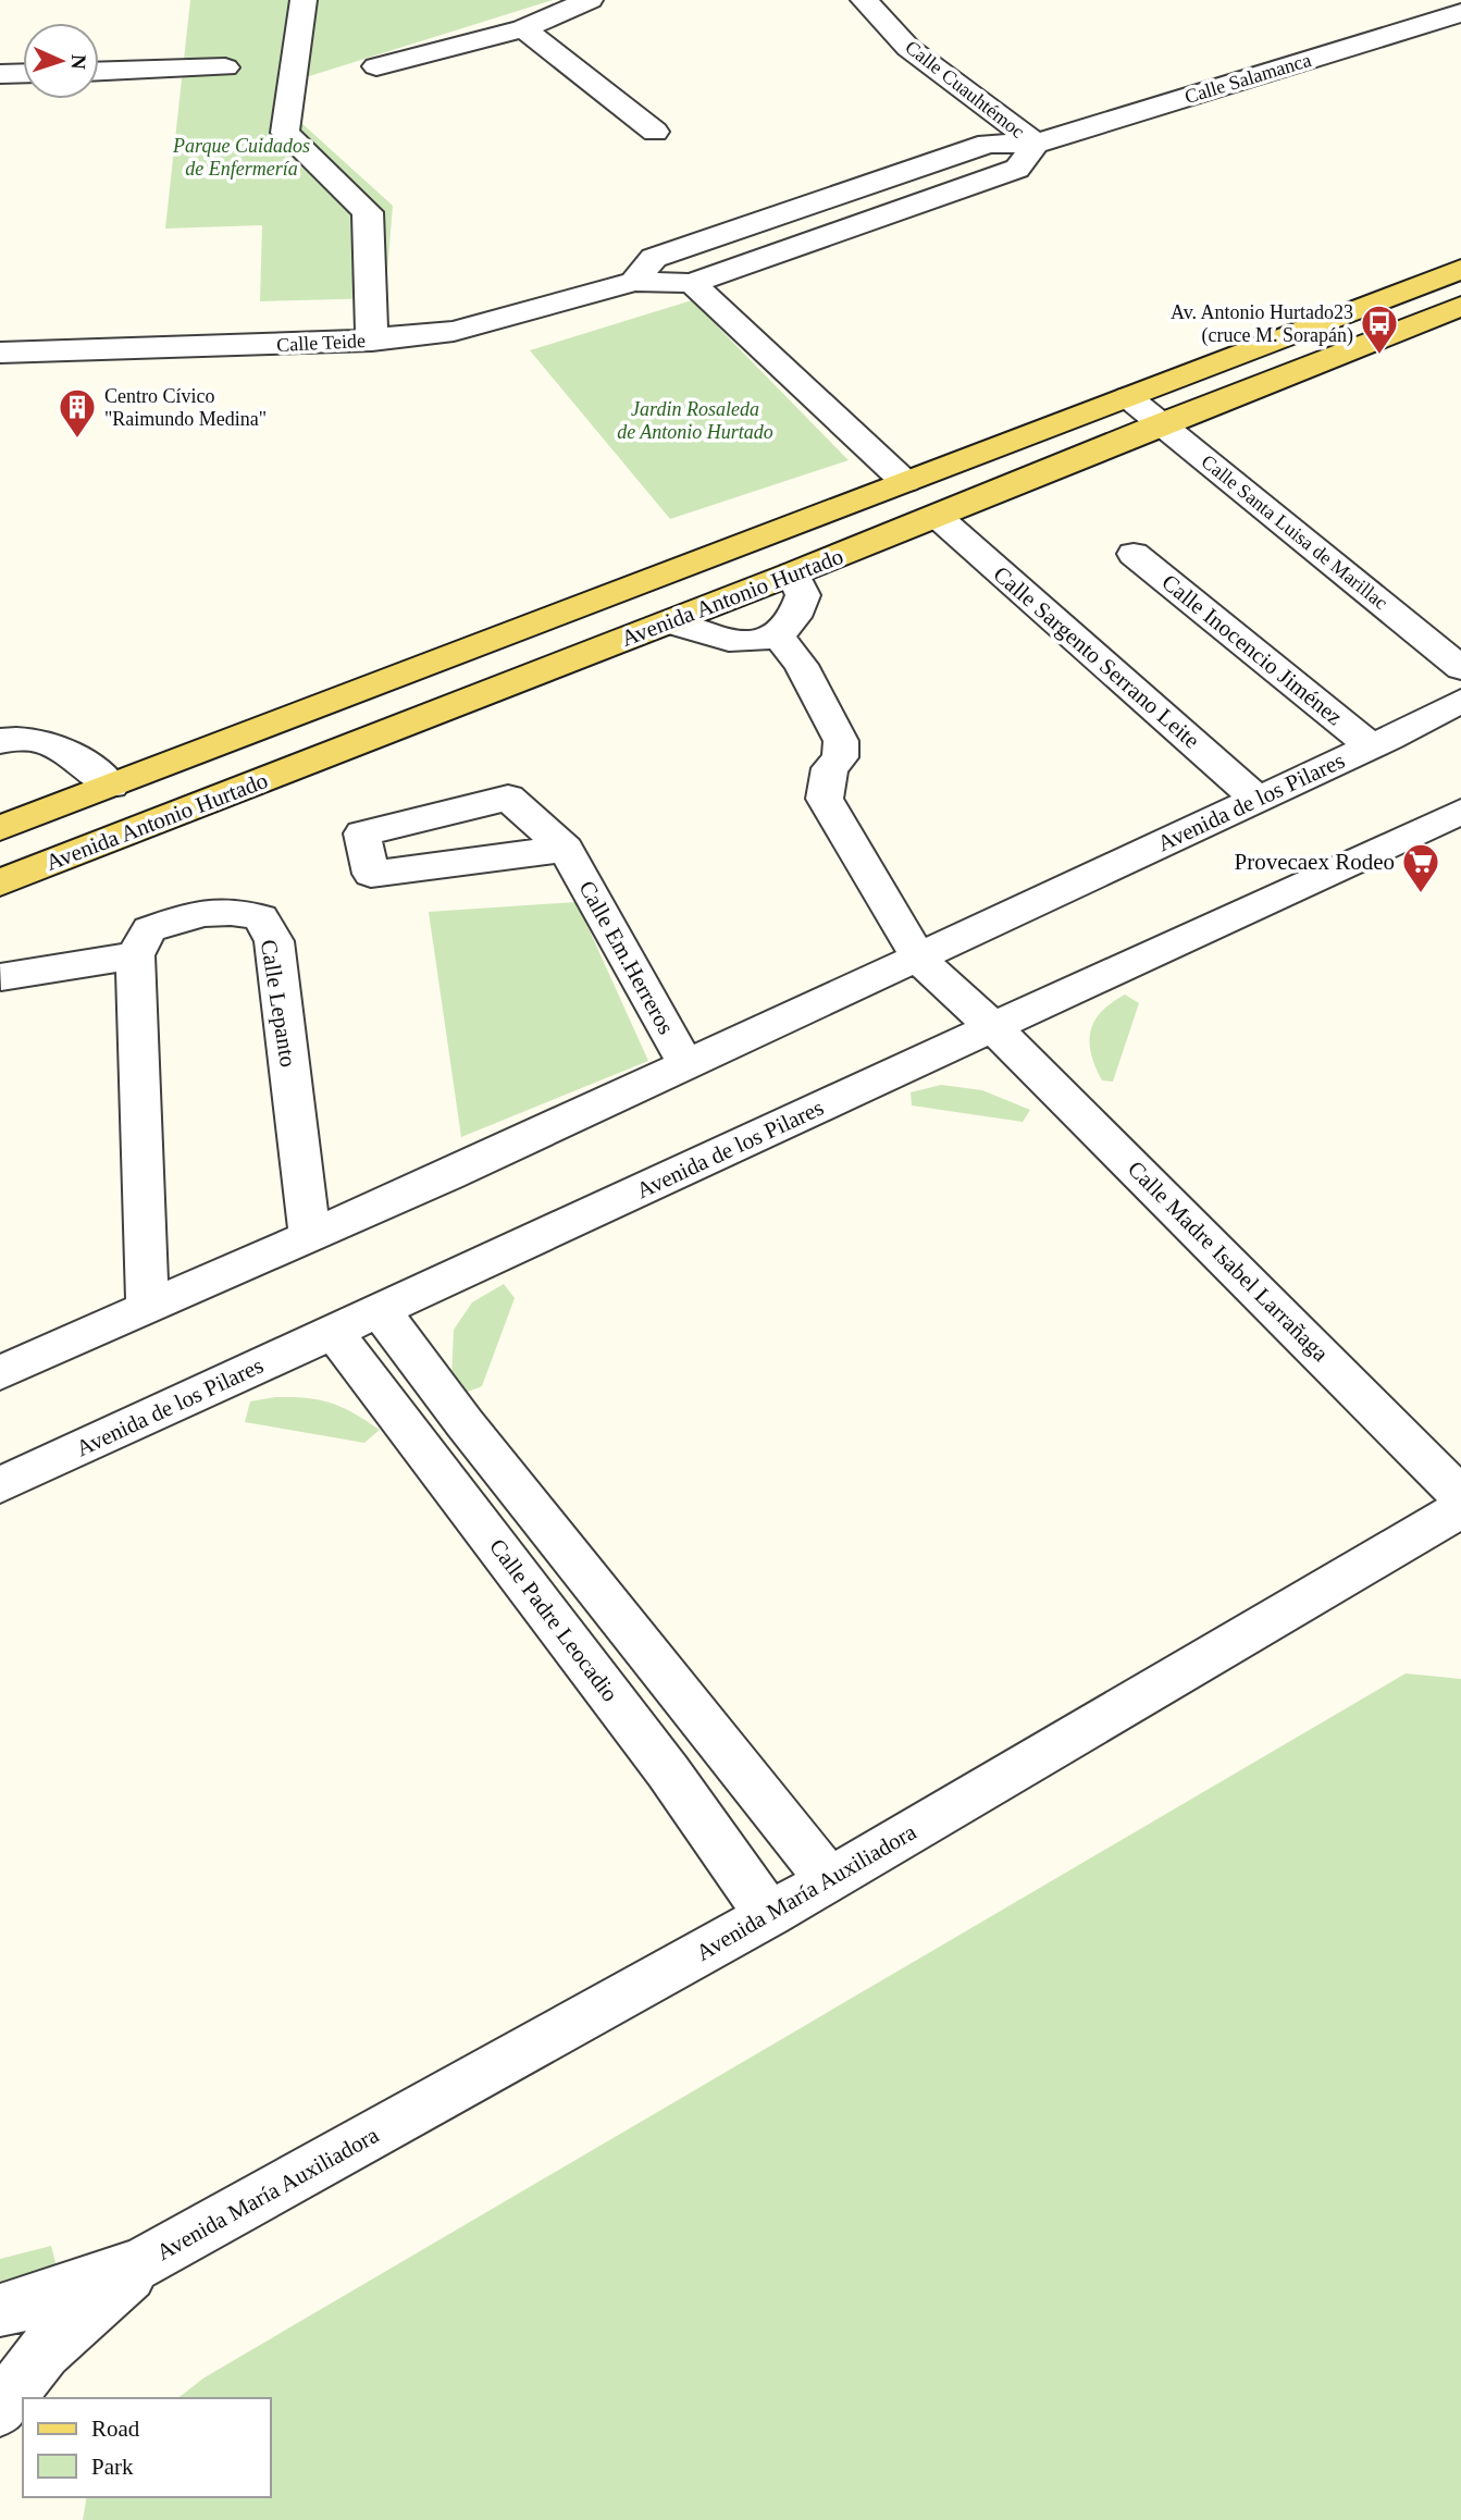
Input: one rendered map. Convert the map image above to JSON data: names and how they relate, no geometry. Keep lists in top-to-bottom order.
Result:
{
  "streets": {
    "main road": ["Avenida Antonio Hurtado"],
    "street": [
      "Calle Salamanca",
      "Calle Cuauhtémoc",
      "Calle Teide",
      "Calle Santa Luisa de Marillac",
      "Calle Inocencio Jiménez",
      "Calle Sargento Serrano Leite",
      "Avenida de los Pilares",
      "Calle Em.Herreros",
      "Calle Lepanto",
      "Calle Madre Isabel Larrañaga",
      "Calle Padre Leocadio",
      "Avenida María Auxiliadora"
    ]
  },
  "crossings": [
    ["Calle Salamanca", "Calle Cuauhtémoc"],
    ["Calle Salamanca", "Calle Teide"],
    ["Calle Santa Luisa de Marillac", "Avenida Antonio Hurtado"],
    ["Avenida Antonio Hurtado", "Calle Sargento Serrano Leite"],
    ["Calle Inocencio Jiménez", "Avenida de los Pilares"],
    ["Calle Sargento Serrano Leite", "Avenida de los Pilares"],
    ["Avenida de los Pilares", "Calle Em.Herreros"],
    ["Avenida de los Pilares", "Calle Lepanto"],
    ["Avenida de los Pilares", "Calle Madre Isabel Larrañaga"],
    ["Avenida de los Pilares", "Calle Padre Leocadio"],
    ["Calle Padre Leocadio", "Avenida María Auxiliadora"]
  ],
  "parks": ["Parque Cuidados de Enfermería", "Jardin Rosaleda de Antonio Hurtado"],
  "places": {
    "bus stop": ["Av. Antonio Hurtado23 (cruce M. Sorapán)"],
    "building": ["Centro Cívico \"Raimundo Medina\""],
    "supermarket": ["Provecaex Rodeo"]
  },
  "legend": ["Road", "Park"],
  "north": "right"
}
